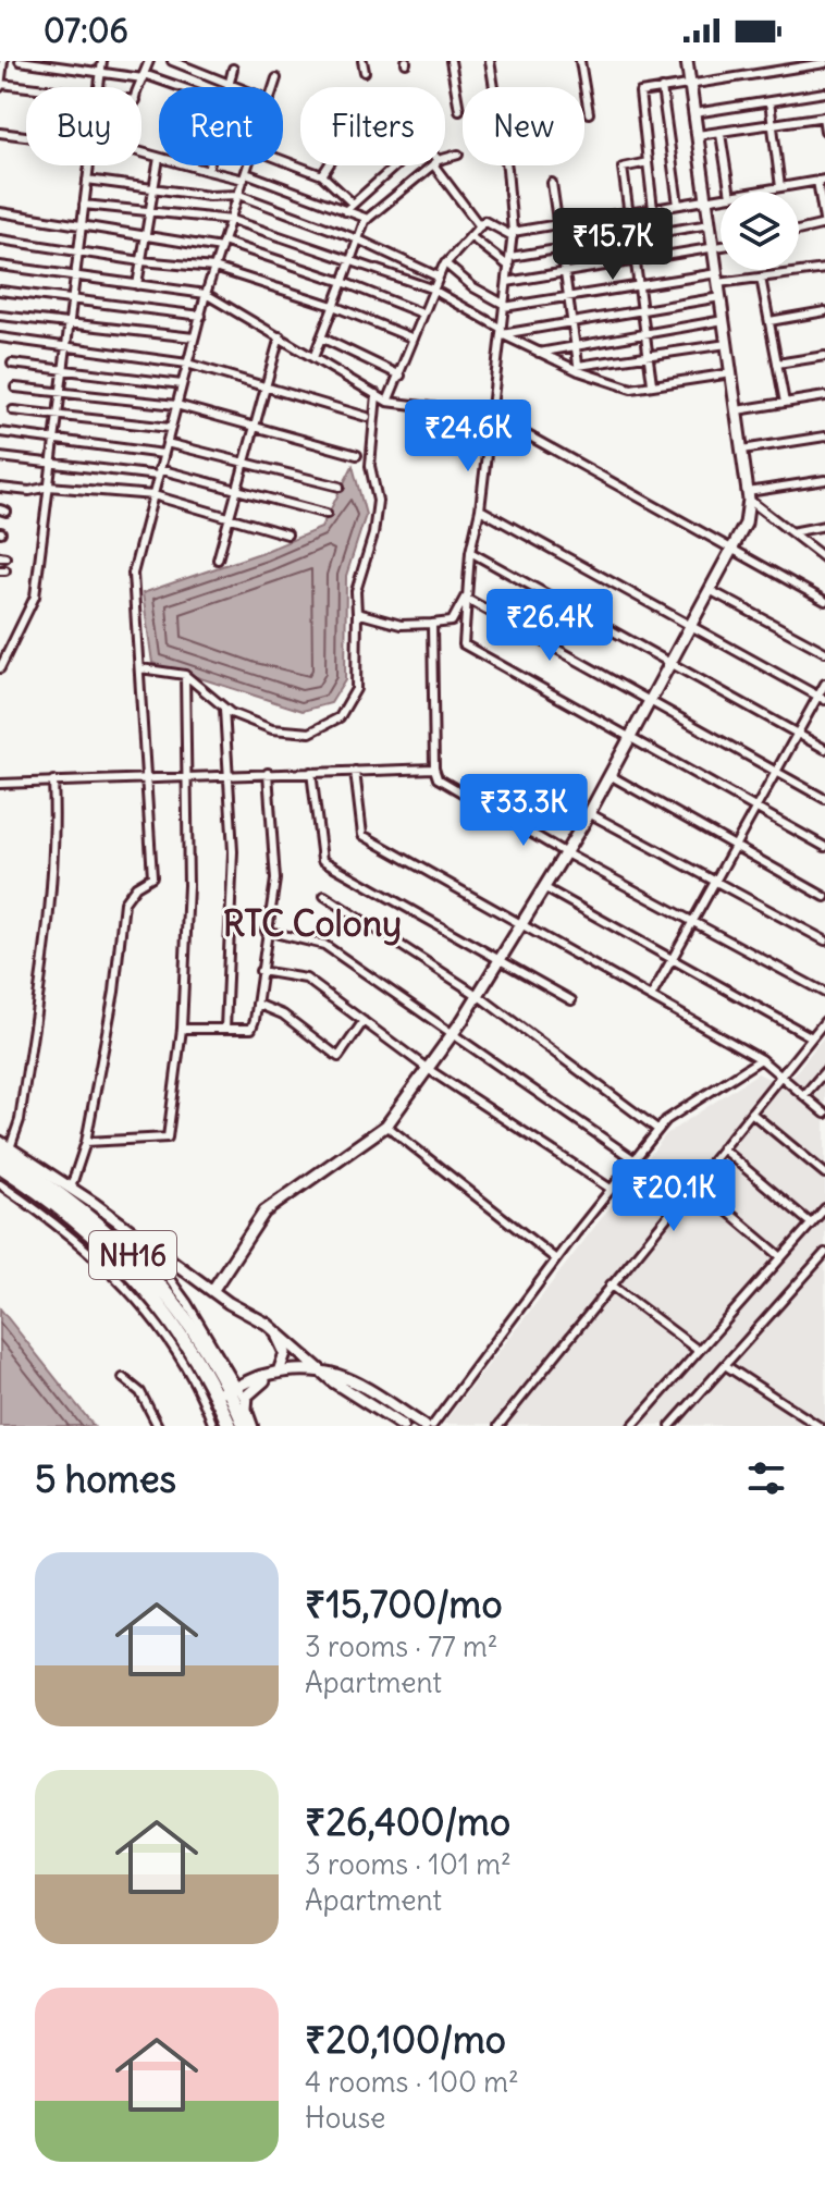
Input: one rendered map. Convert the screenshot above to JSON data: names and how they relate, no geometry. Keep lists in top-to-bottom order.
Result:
{
  "streets": {
    "highway": ["NH16"]
  },
  "districts": ["RTC Colony"],
  "page": {
    "status": "07:06",
    "chip": [
      "Buy",
      "Rent",
      "Filters",
      "New"
    ],
    "price": [
      "₹15.7K",
      "₹24.6K",
      "₹26.4K",
      "₹33.3K",
      "₹20.1K"
    ],
    "heading": "5 homes",
    "list": [
      {
        "name": "₹15,700/mo",
        "note": "3 rooms · 77 m² · Apartment"
      },
      {
        "name": "₹26,400/mo",
        "note": "3 rooms · 101 m² · Apartment"
      },
      {
        "name": "₹20,100/mo",
        "note": "4 rooms · 100 m² · House"
      }
    ]
  }
}
